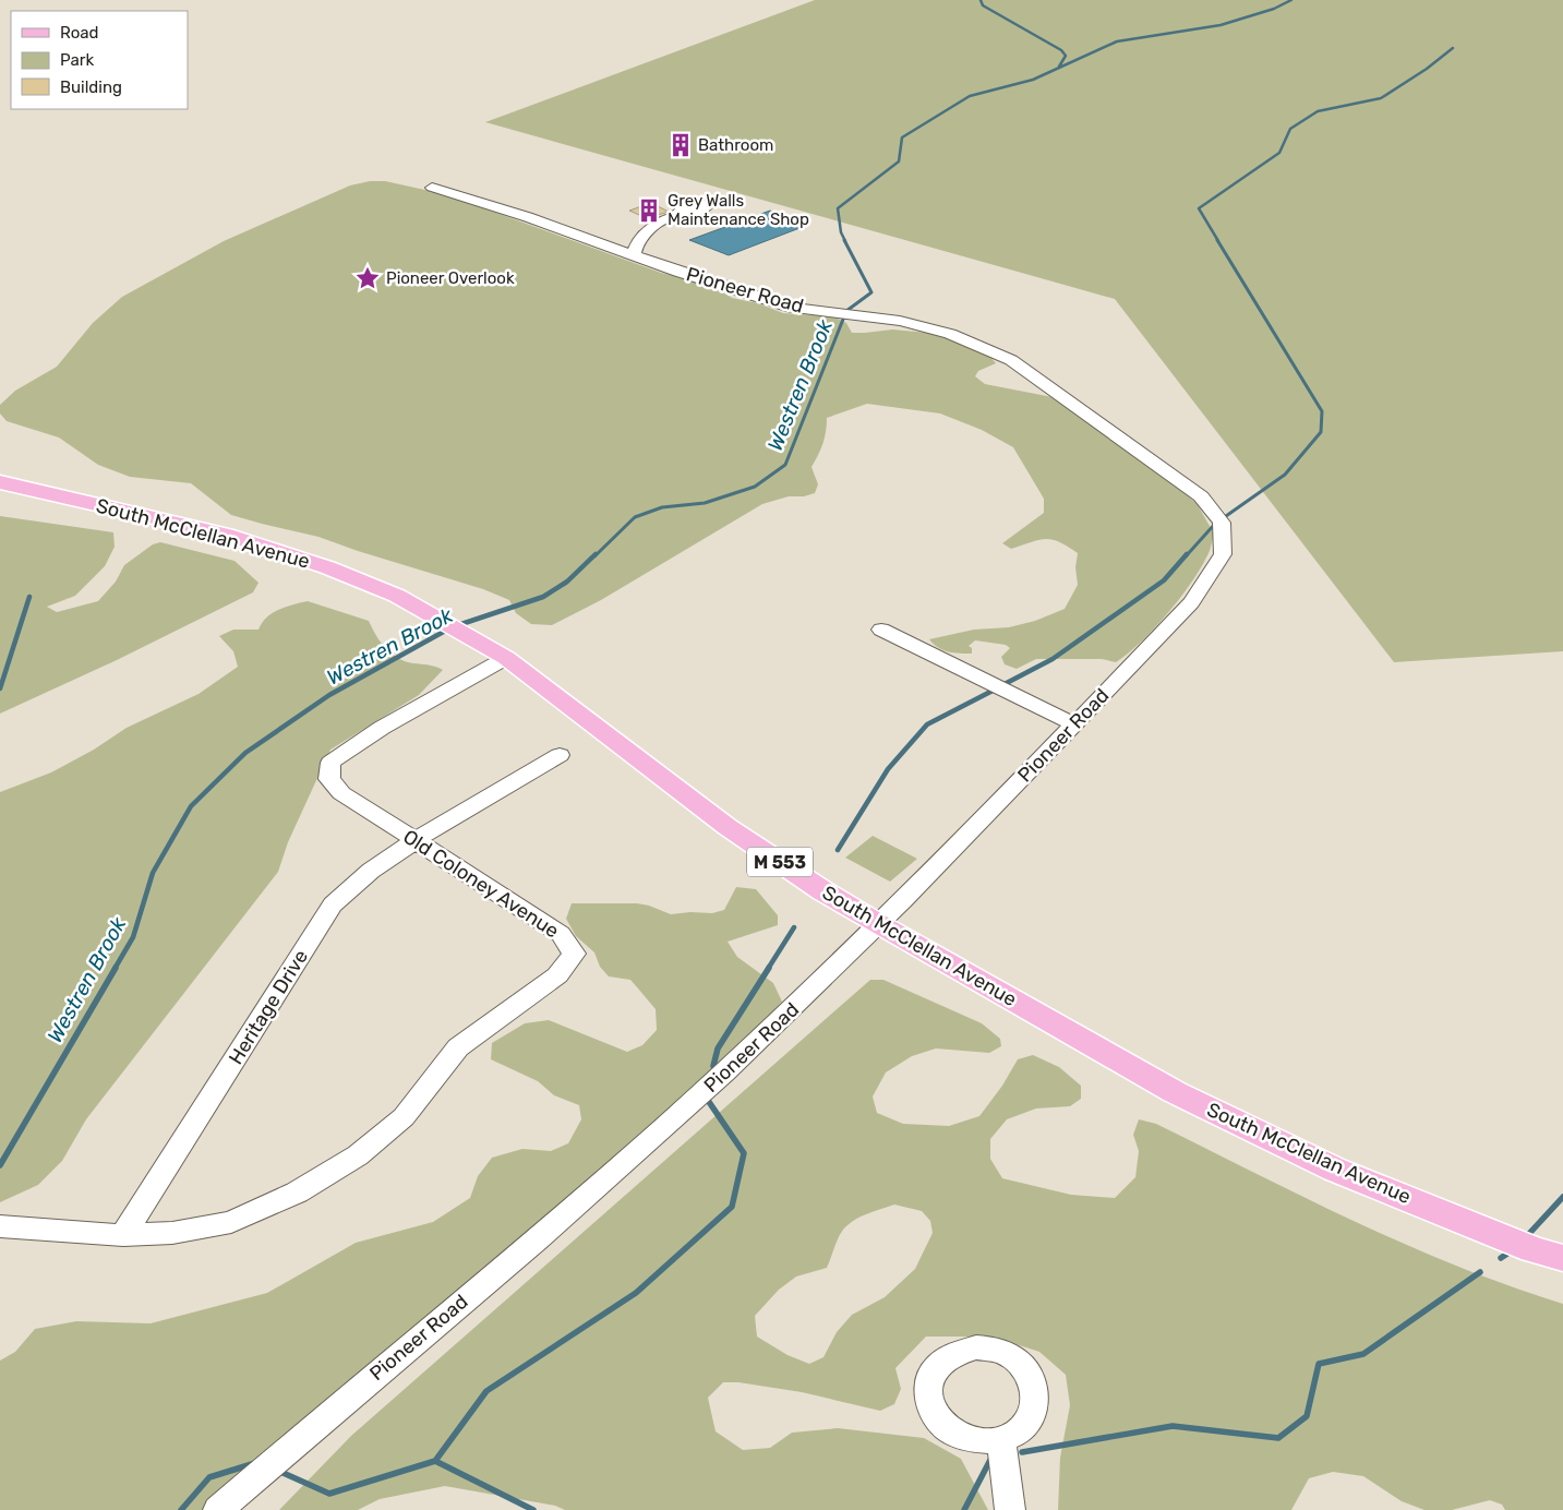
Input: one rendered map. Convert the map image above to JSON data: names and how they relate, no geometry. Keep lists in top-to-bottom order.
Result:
{
  "streets": {
    "main road": ["South McClellan Avenue", "M 553"],
    "street": ["Pioneer Road", "Old Coloney Avenue", "Heritage Drive"]
  },
  "crossings": [
    ["Pioneer Road", "South McClellan Avenue"],
    ["South McClellan Avenue", "Old Coloney Avenue"],
    ["Old Coloney Avenue", "Heritage Drive"]
  ],
  "water": ["Westren Brook"],
  "places": {
    "building": ["Bathroom", "Grey Walls Maintenance Shop"],
    "place": ["Pioneer Overlook"]
  },
  "legend": ["Road", "Park", "Building"]
}
